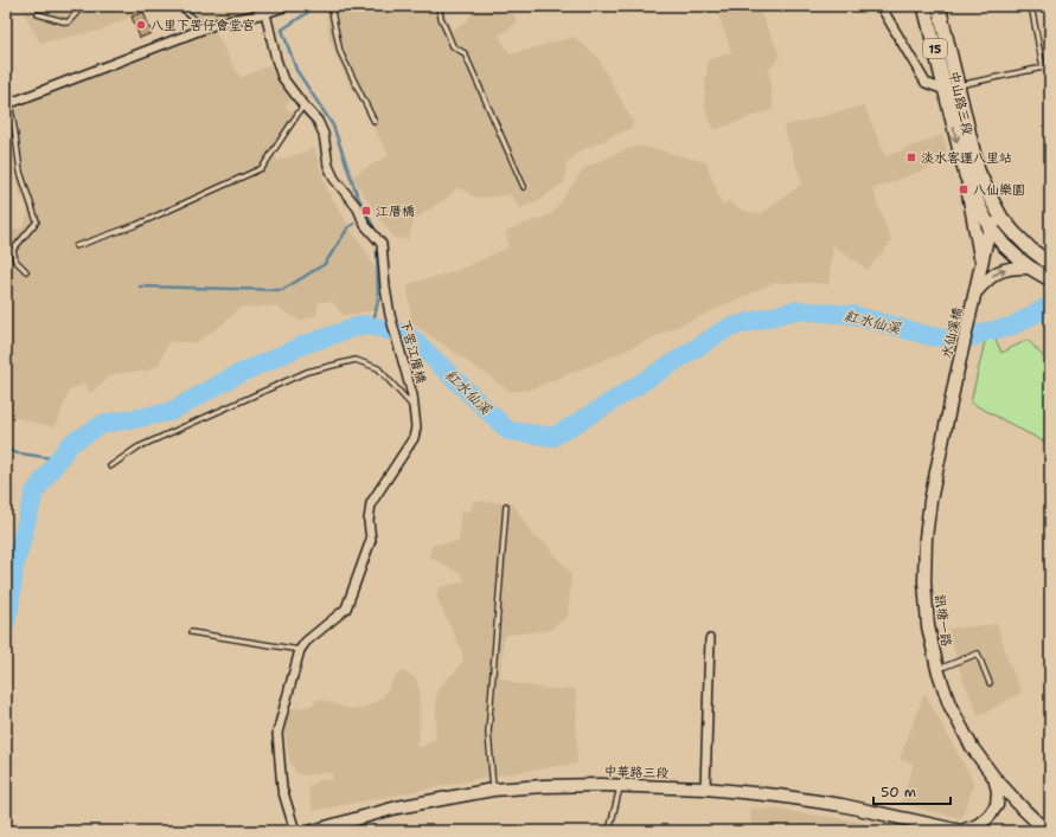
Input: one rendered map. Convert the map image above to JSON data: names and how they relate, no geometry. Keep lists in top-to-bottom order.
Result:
{
  "streets": {
    "main road": ["15", "中山路三段"],
    "street": [
      "水仙溪橋",
      "下罟江厝橋",
      "訊塘一路",
      "中華路三段"
    ]
  },
  "crossings": [
    ["水仙溪橋", "訊塘一路"]
  ],
  "water": ["紅水仙溪"],
  "places": {
    "other": ["八里下罟仔會堂宮"],
    "transit": ["淡水客運八里站", "八仙樂園", "江厝橋"]
  },
  "scale_bar": "50 m"
}
